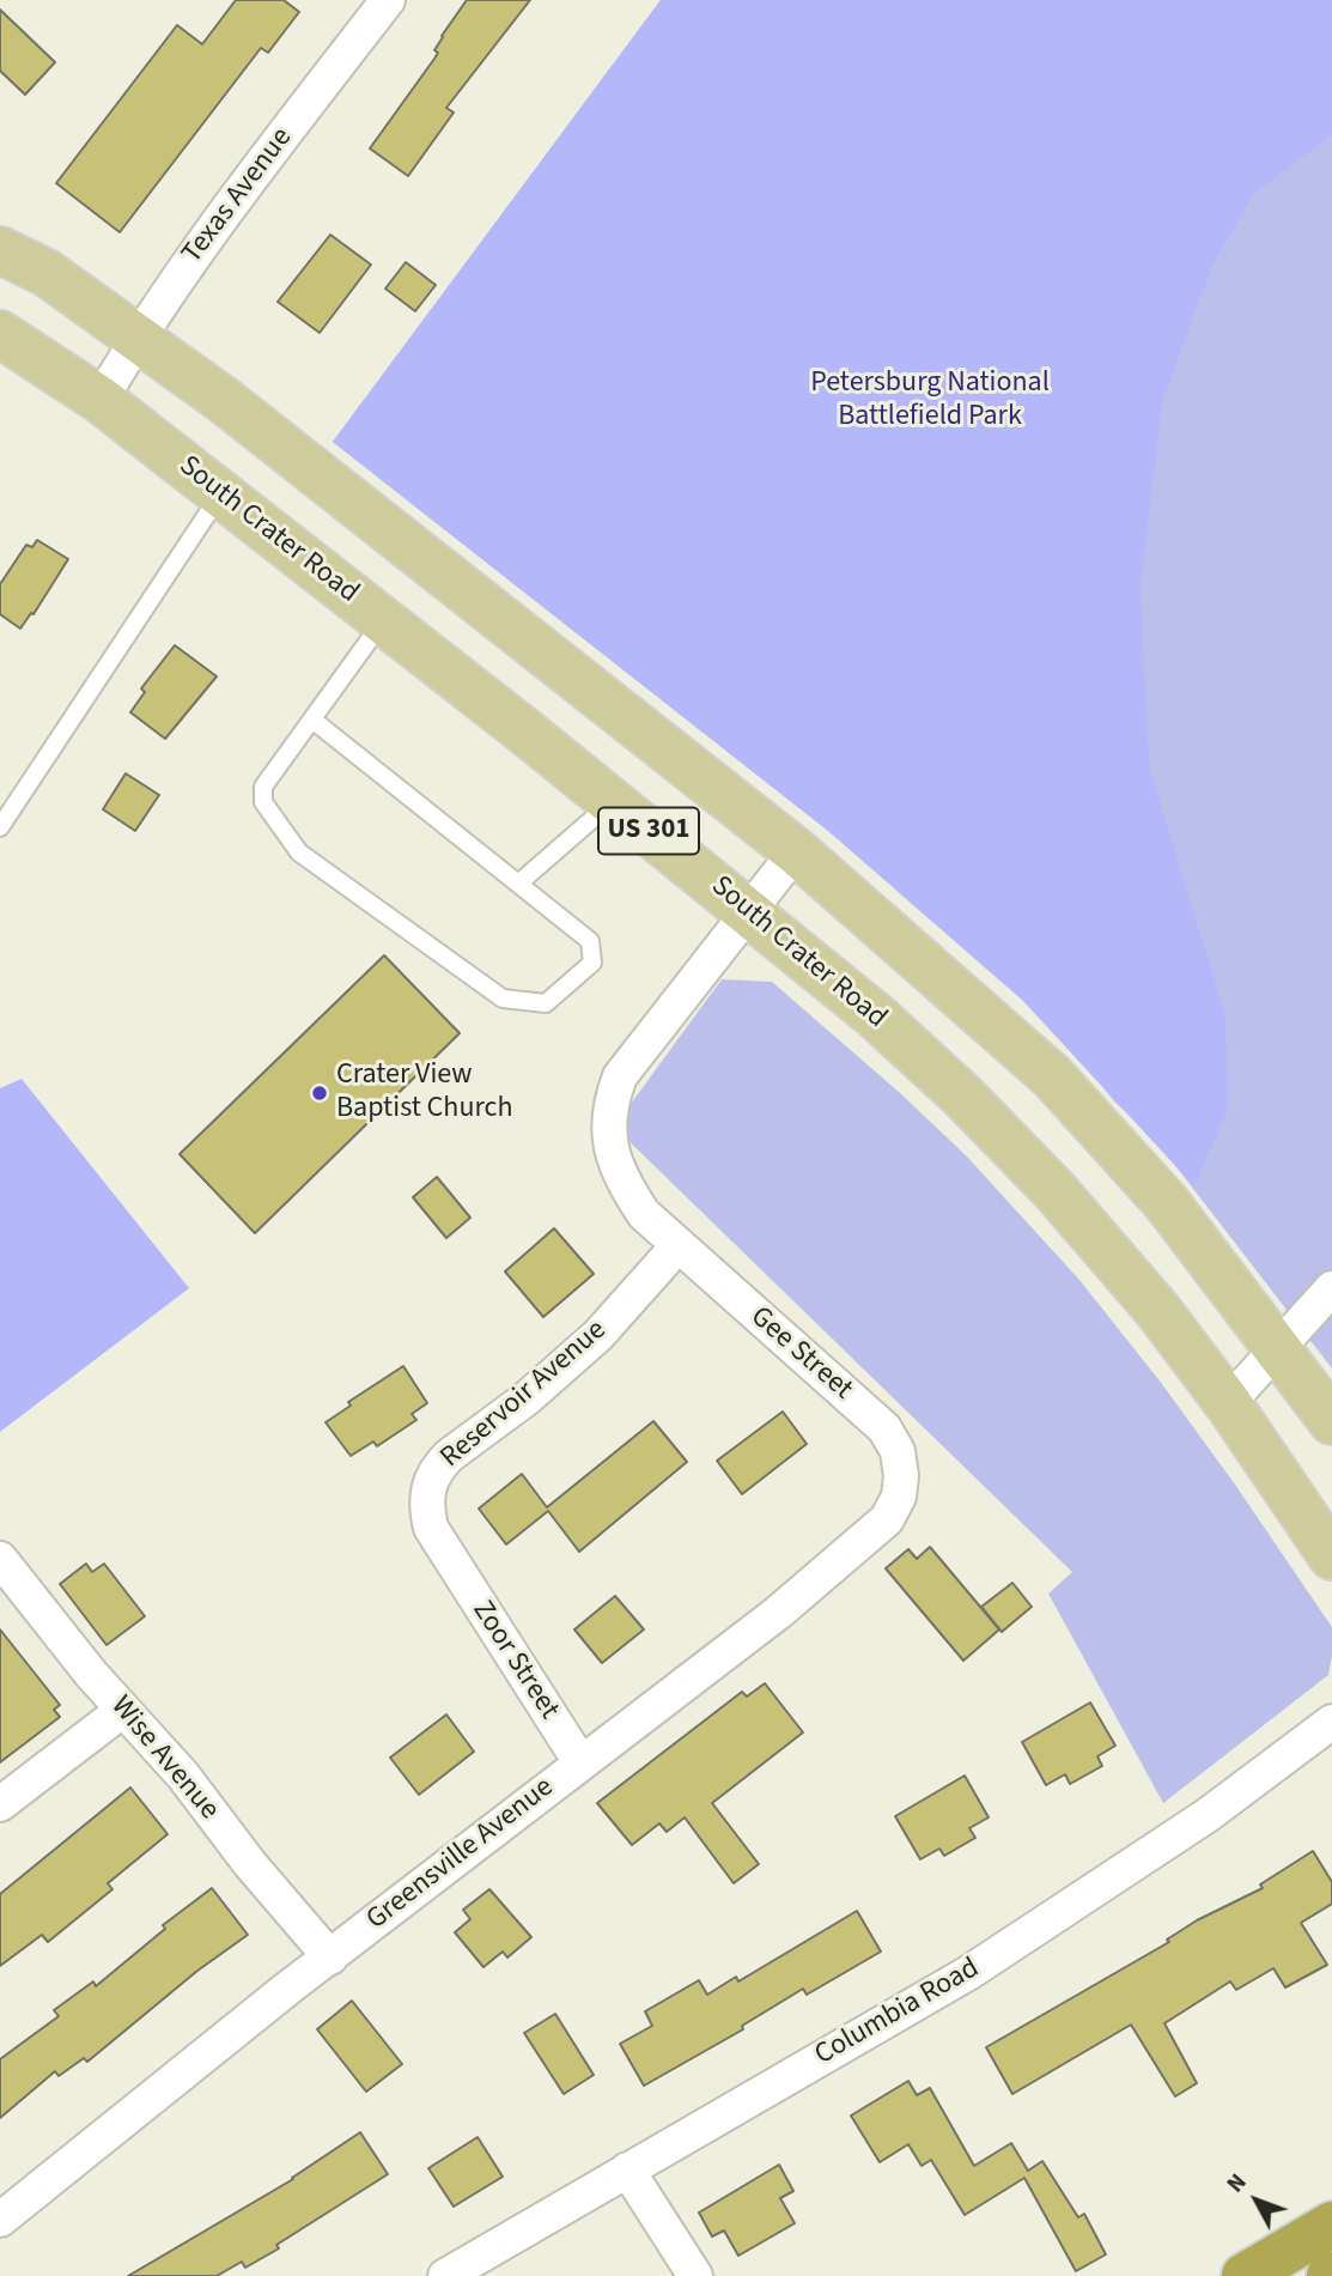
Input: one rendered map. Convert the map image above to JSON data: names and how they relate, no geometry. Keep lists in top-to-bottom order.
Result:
{
  "streets": {
    "main road": ["South Crater Road", "US 301"],
    "street": [
      "Texas Avenue",
      "Gee Street",
      "Reservoir Avenue",
      "Zoor Street",
      "Wise Avenue",
      "Greensville Avenue",
      "Columbia Road"
    ]
  },
  "crossings": [
    ["Texas Avenue", "South Crater Road"],
    ["Texas Avenue", "US 301"],
    ["South Crater Road", "Gee Street"],
    ["US 301", "Gee Street"],
    ["Gee Street", "Reservoir Avenue"],
    ["Gee Street", "Greensville Avenue"],
    ["Reservoir Avenue", "Zoor Street"],
    ["Zoor Street", "Greensville Avenue"],
    ["Wise Avenue", "Greensville Avenue"]
  ],
  "parks": ["Petersburg National Battlefield Park"],
  "places": ["Crater View Baptist Church"],
  "north": "top left"
}
